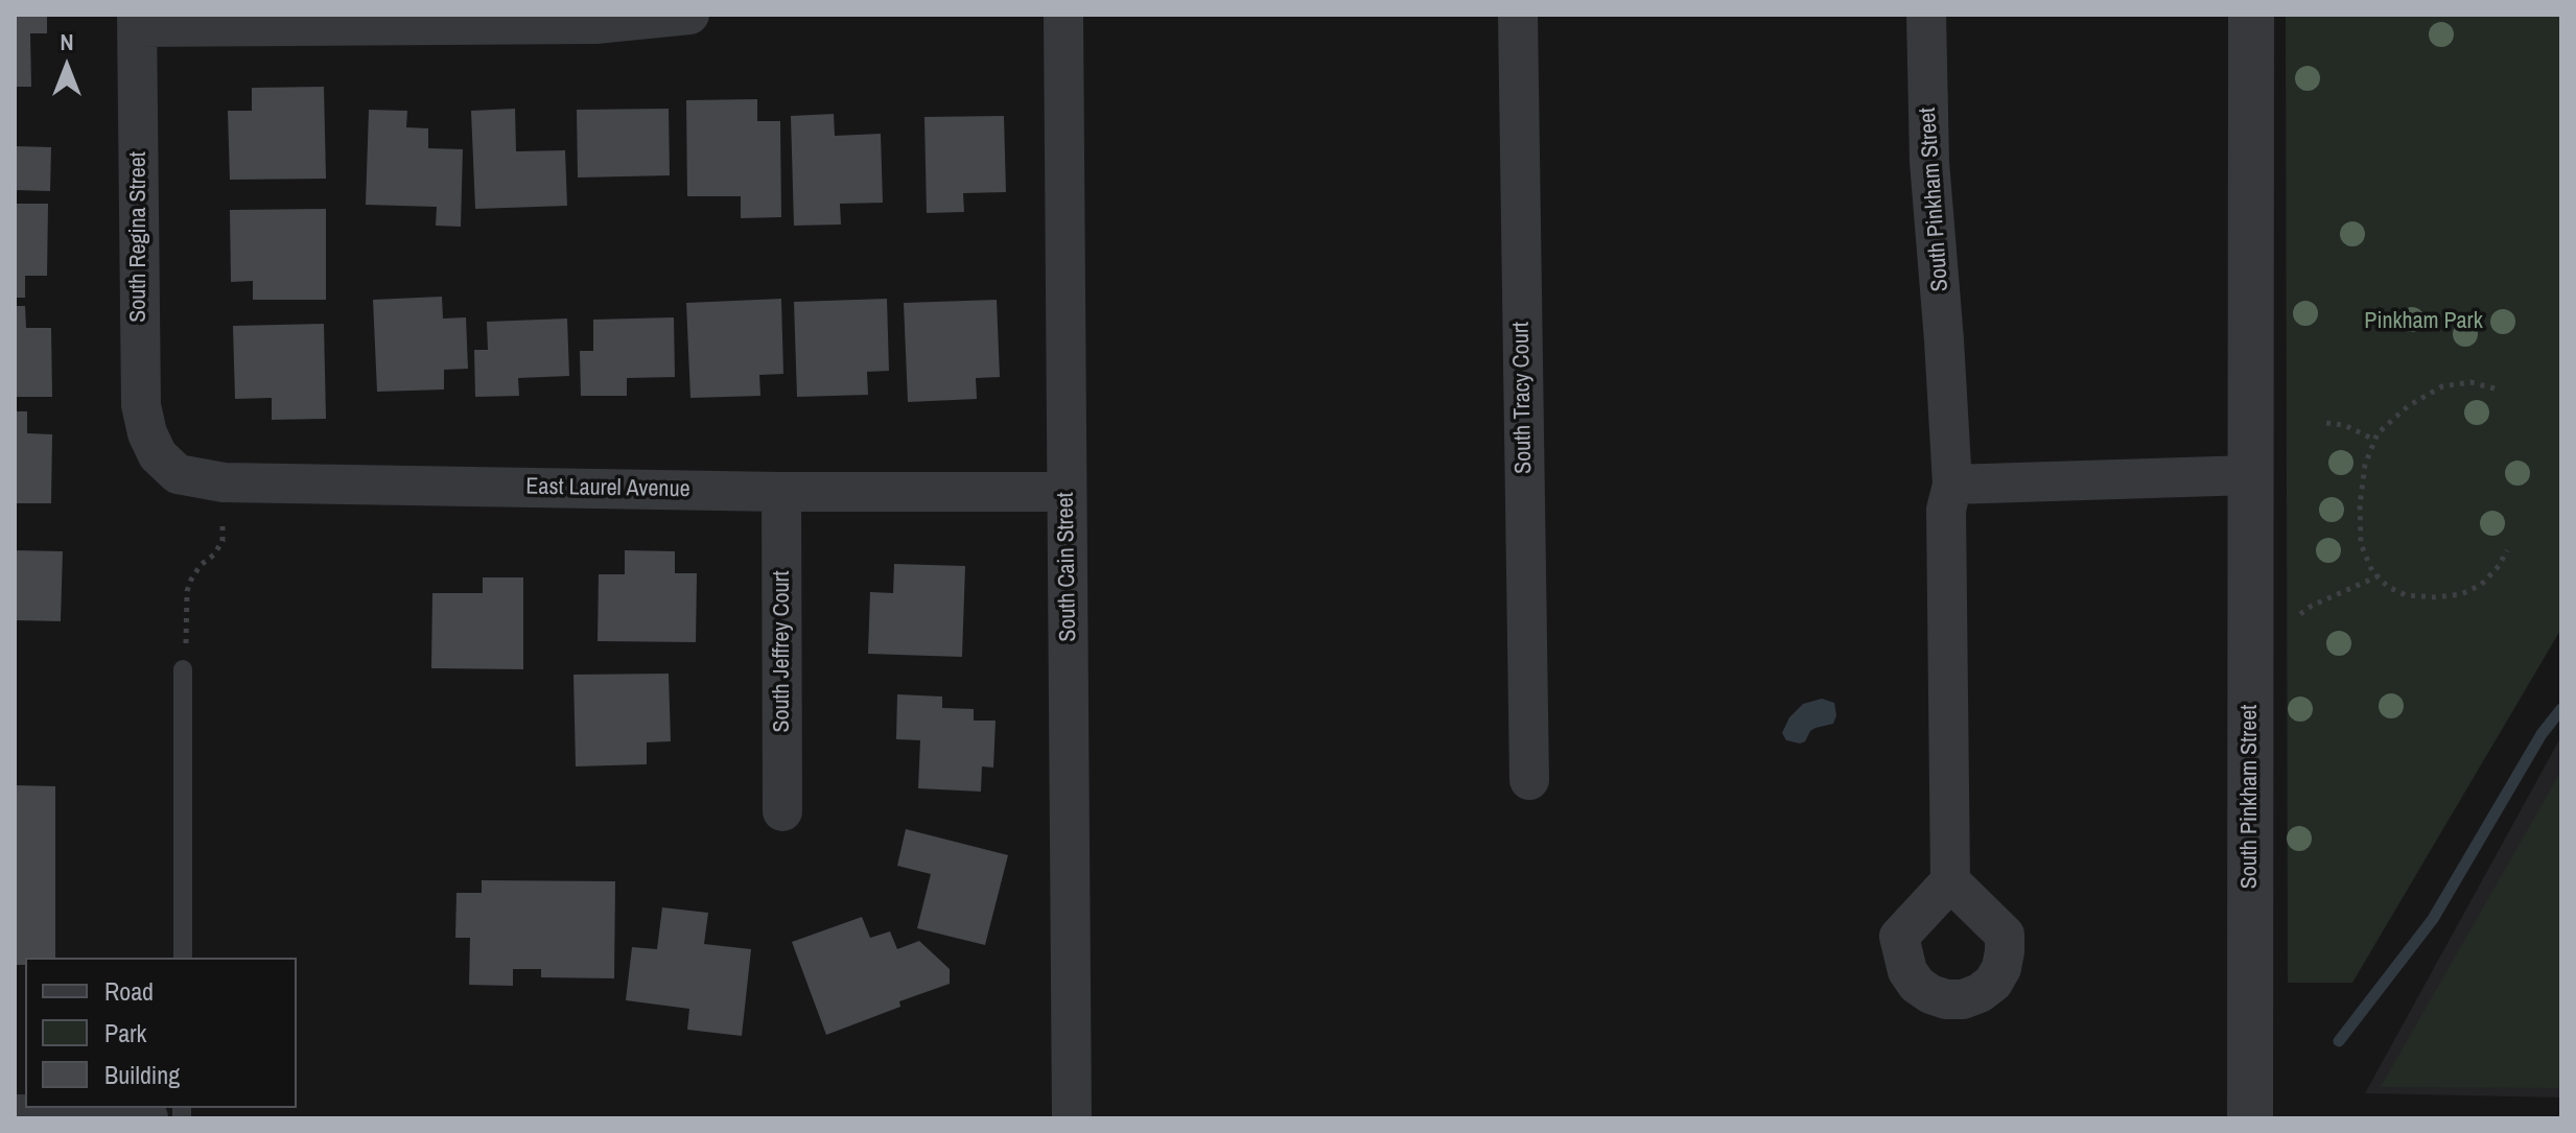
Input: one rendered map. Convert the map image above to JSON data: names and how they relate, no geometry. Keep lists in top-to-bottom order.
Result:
{
  "streets": {
    "street": [
      "South Pinkham Street",
      "South Regina Street",
      "South Tracy Court",
      "East Laurel Avenue",
      "South Cain Street",
      "South Jeffrey Court"
    ]
  },
  "crossings": [
    ["South Regina Street", "East Laurel Avenue"],
    ["East Laurel Avenue", "South Cain Street"],
    ["East Laurel Avenue", "South Jeffrey Court"]
  ],
  "parks": ["Pinkham Park"],
  "legend": ["Road", "Park", "Building"],
  "north": "top"
}
